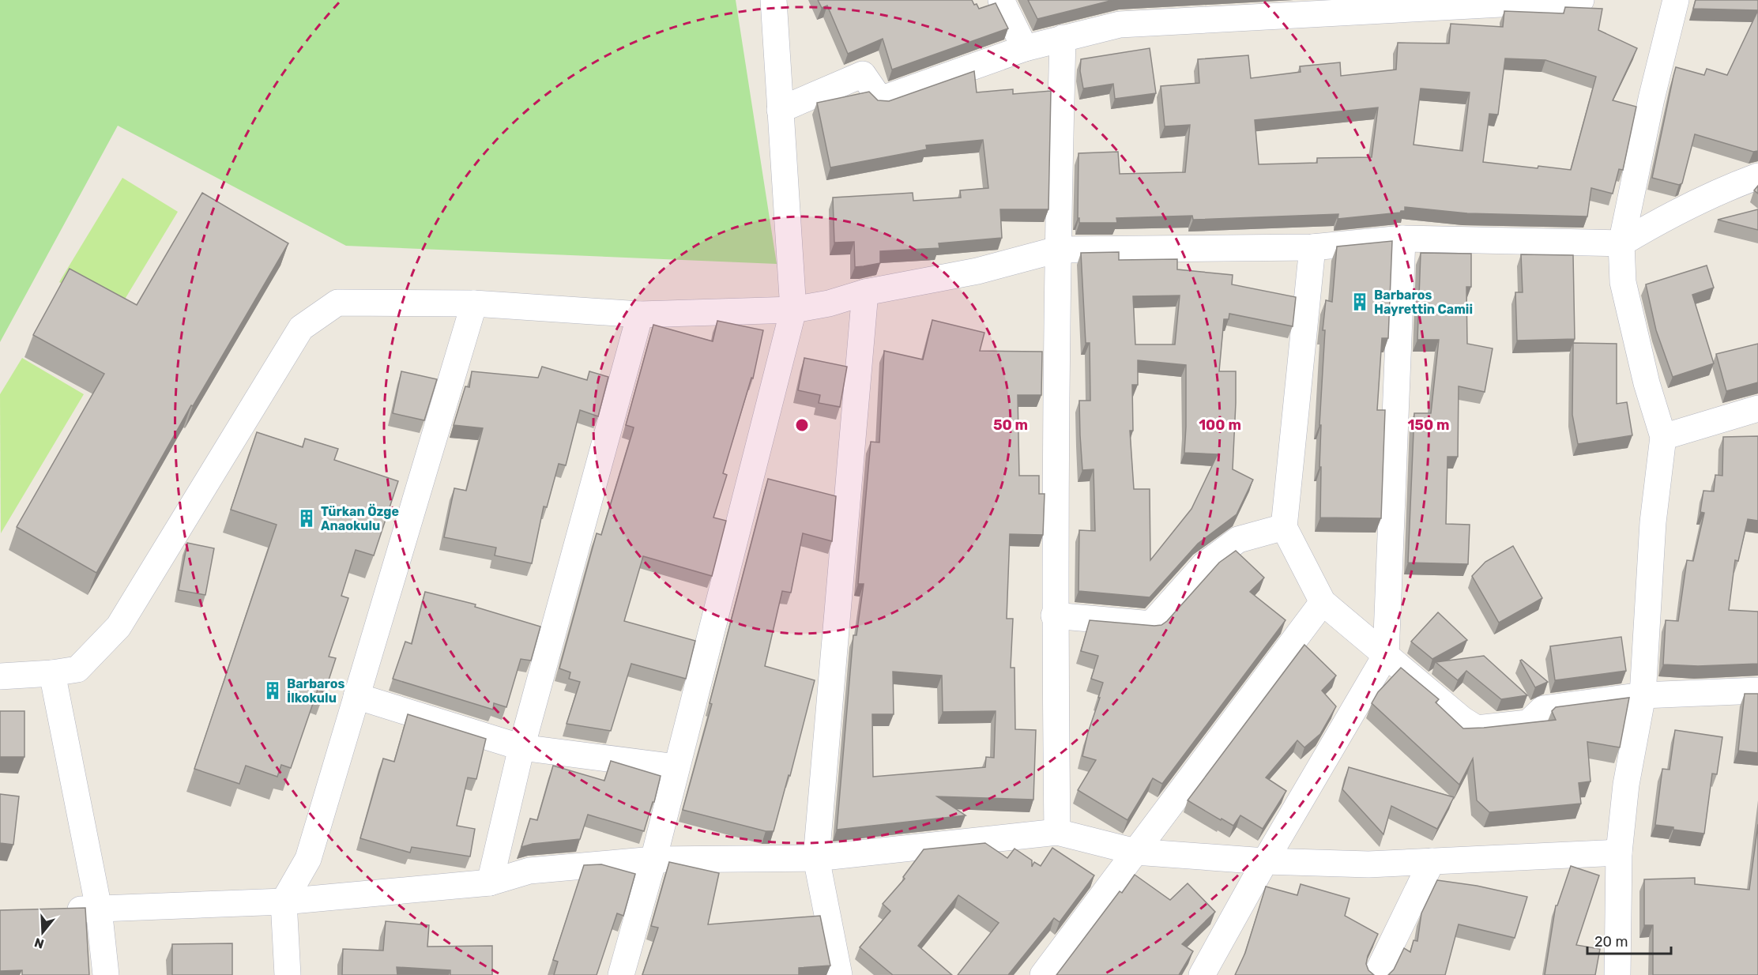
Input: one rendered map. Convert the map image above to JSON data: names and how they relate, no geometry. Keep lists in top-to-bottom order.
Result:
{
  "places": {
    "building": ["Barbaros Hayrettin Camii", "Türkan Özge Anaokulu", "Barbaros İlkokulu"]
  },
  "scale_bar": "20 m",
  "north": "bottom",
  "rings": ["50 m", "100 m", "150 m"]
}
